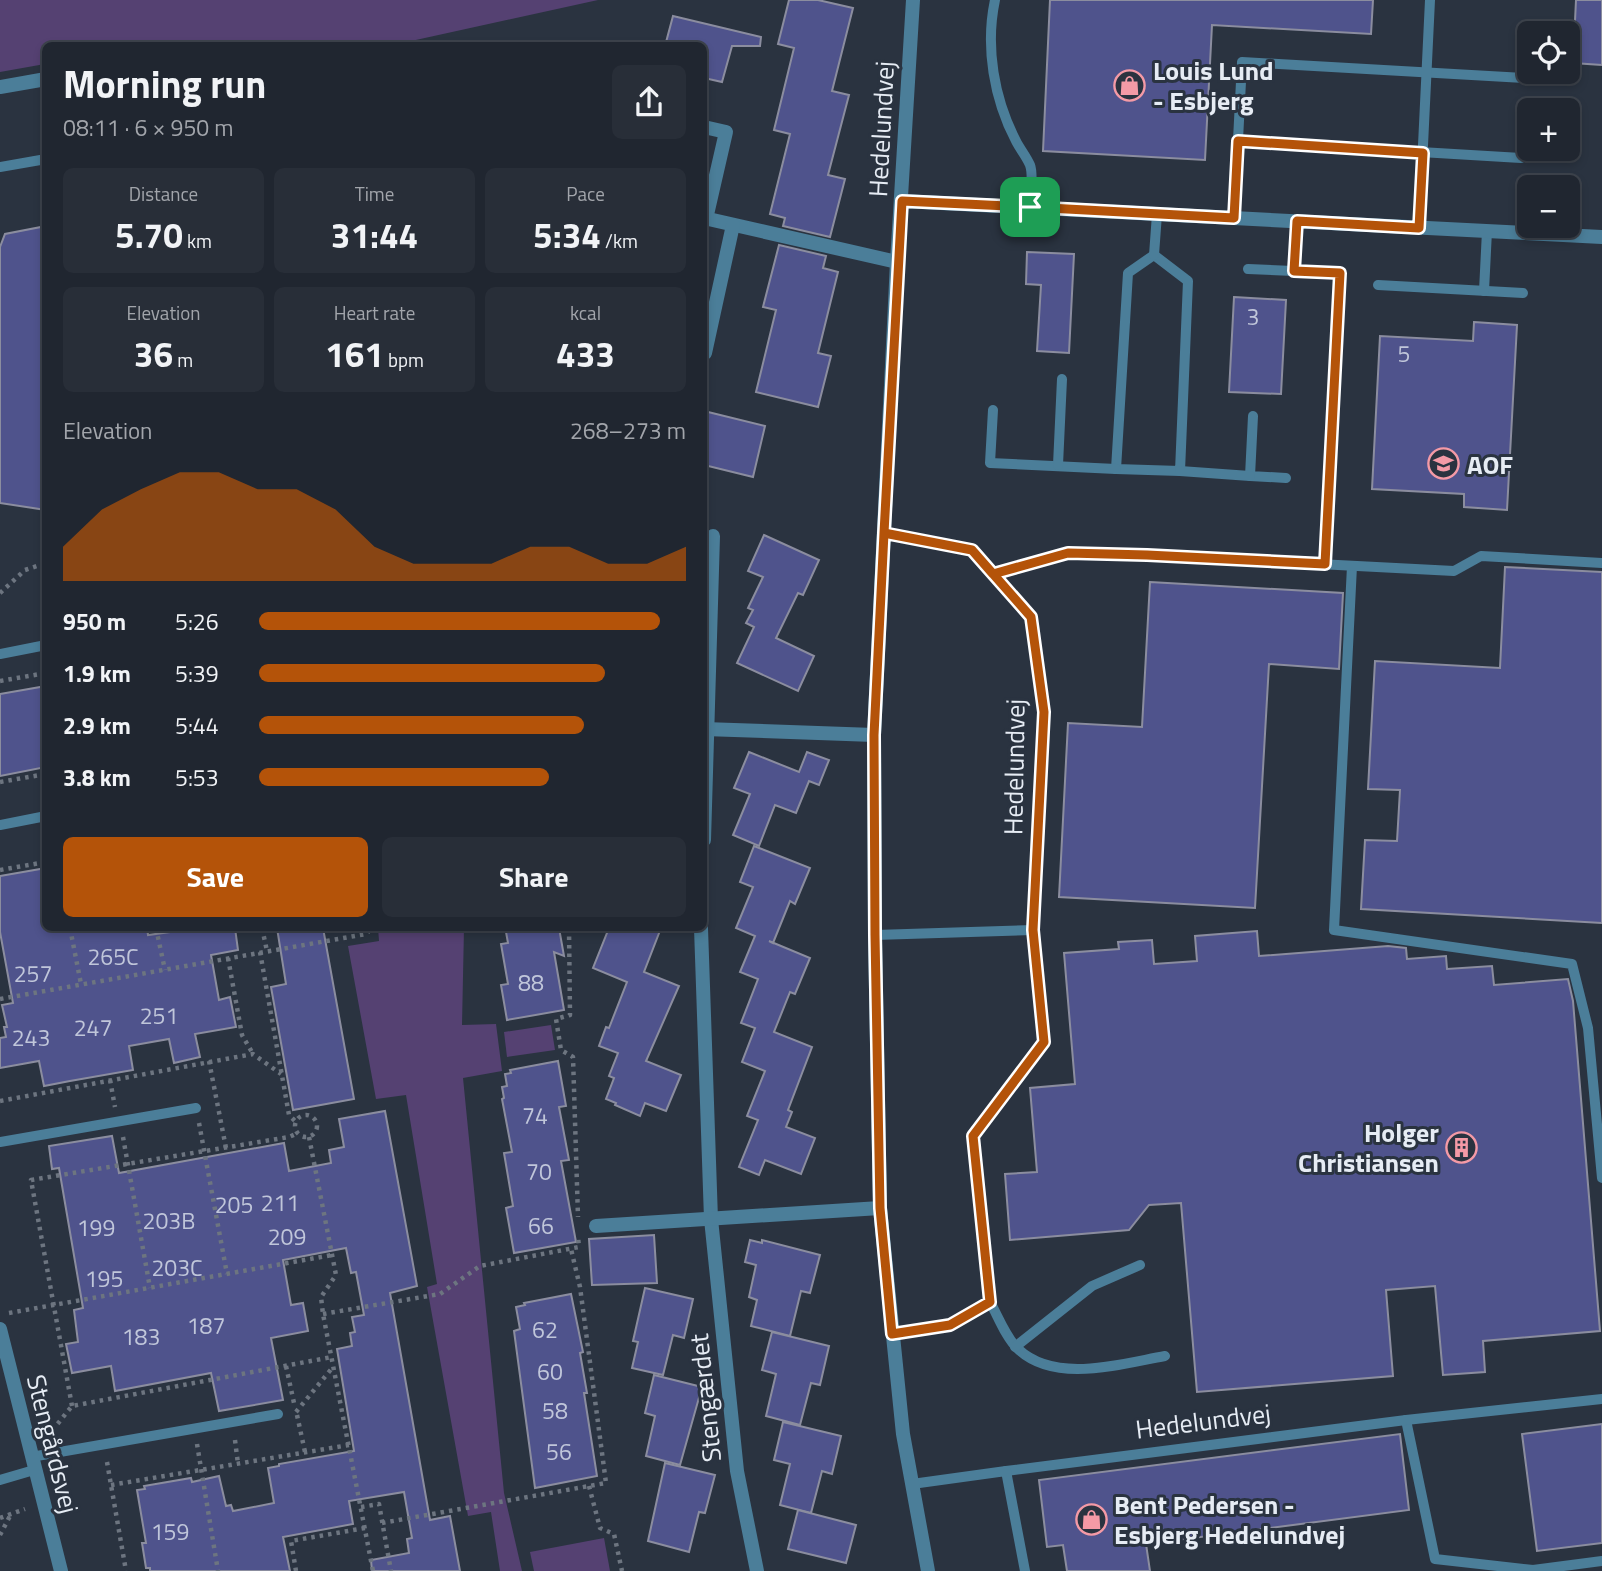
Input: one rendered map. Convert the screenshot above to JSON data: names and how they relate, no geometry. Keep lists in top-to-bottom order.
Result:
{
  "streets": {
    "street": ["Hedelundvej", "Stengærdet", "Stengårdsvej"]
  },
  "places": {
    "shop": ["Louis Lund - Esbjerg", "Bent Pedersen - Esbjerg Hedelundvej"],
    "school or university": ["AOF"],
    "building": ["Holger Christiansen"]
  },
  "house_numbers": [
    "3",
    "5",
    "265C",
    "257",
    "88",
    "251",
    "247",
    "243",
    "74",
    "70",
    "211",
    "205",
    "203B",
    "66",
    "199",
    "209",
    "203C",
    "195",
    "187",
    "62",
    "183",
    "60",
    "58",
    "56",
    "159"
  ],
  "page": {
    "map_buttons": ["+", "−"],
    "heading": ["Morning run", "08:11 · 6 × 950 m"],
    "stats": [
      ["Distance", "5.70 km"],
      ["Time", "31:44"],
      ["Pace", "5:34 /km"],
      ["Elevation", "36 m"],
      ["Heart rate", "161 bpm"],
      ["kcal", "433"]
    ],
    "chart": ["Elevation", "268–273 m"],
    "list": [
      {
        "name": "950 m",
        "note": "5:26"
      },
      {
        "name": "1.9 km",
        "note": "5:39"
      },
      {
        "name": "2.9 km",
        "note": "5:44"
      },
      {
        "name": "3.8 km",
        "note": "5:53"
      }
    ],
    "buttons": ["Save", "Share"]
  }
}
